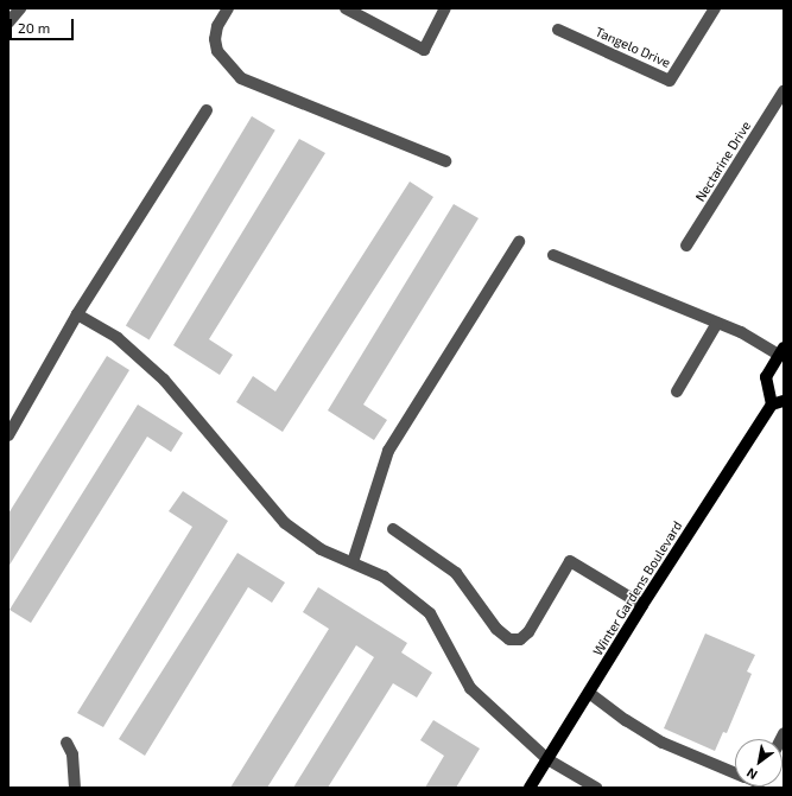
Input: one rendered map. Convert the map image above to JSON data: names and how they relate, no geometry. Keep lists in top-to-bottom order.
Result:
{
  "streets": {
    "main road": ["Winter Gardens Boulevard"],
    "street": ["Tangelo Drive", "Nectarine Drive"]
  },
  "scale_bar": "20 m",
  "north": "bottom left"
}
